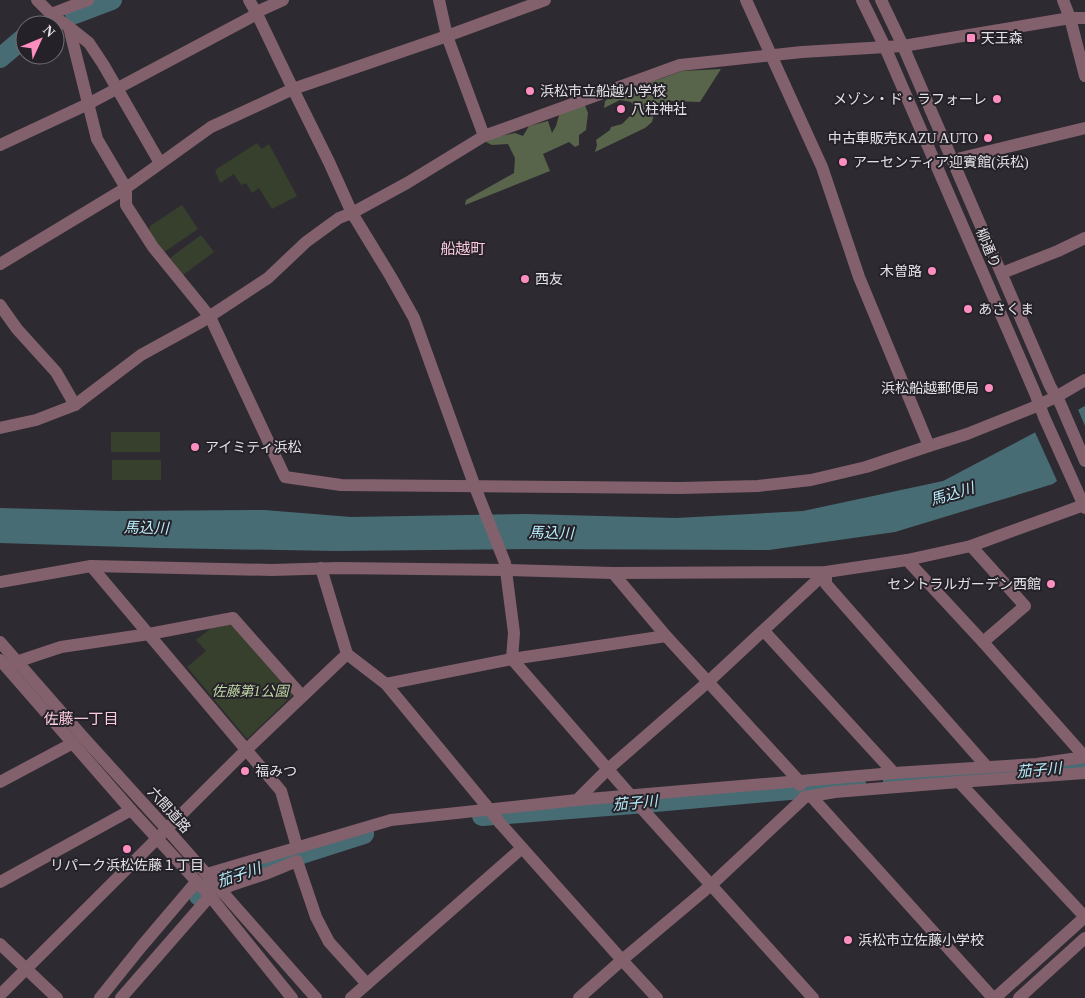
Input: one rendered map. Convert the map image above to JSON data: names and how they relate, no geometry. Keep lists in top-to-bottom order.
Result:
{
  "streets": {
    "street": ["柳通り", "六間道路"]
  },
  "districts": ["船越町", "佐藤一丁目"],
  "water": ["馬込川", "茄子川"],
  "parks": ["佐藤第1公園"],
  "places": {
    "transit": ["天王森"],
    "other": [
      "浜松市立船越小学校",
      "メゾン・ド・ラフォーレ",
      "八柱神社",
      "中古車販売KAZU AUTO",
      "アーセンティア迎賓館(浜松)",
      "木曽路",
      "西友",
      "あさくま",
      "浜松船越郵便局",
      "アイミティ浜松",
      "セントラルガーデン西館",
      "福みつ",
      "リパーク浜松佐藤１丁目",
      "浜松市立佐藤小学校"
    ]
  },
  "north": "top right"
}
